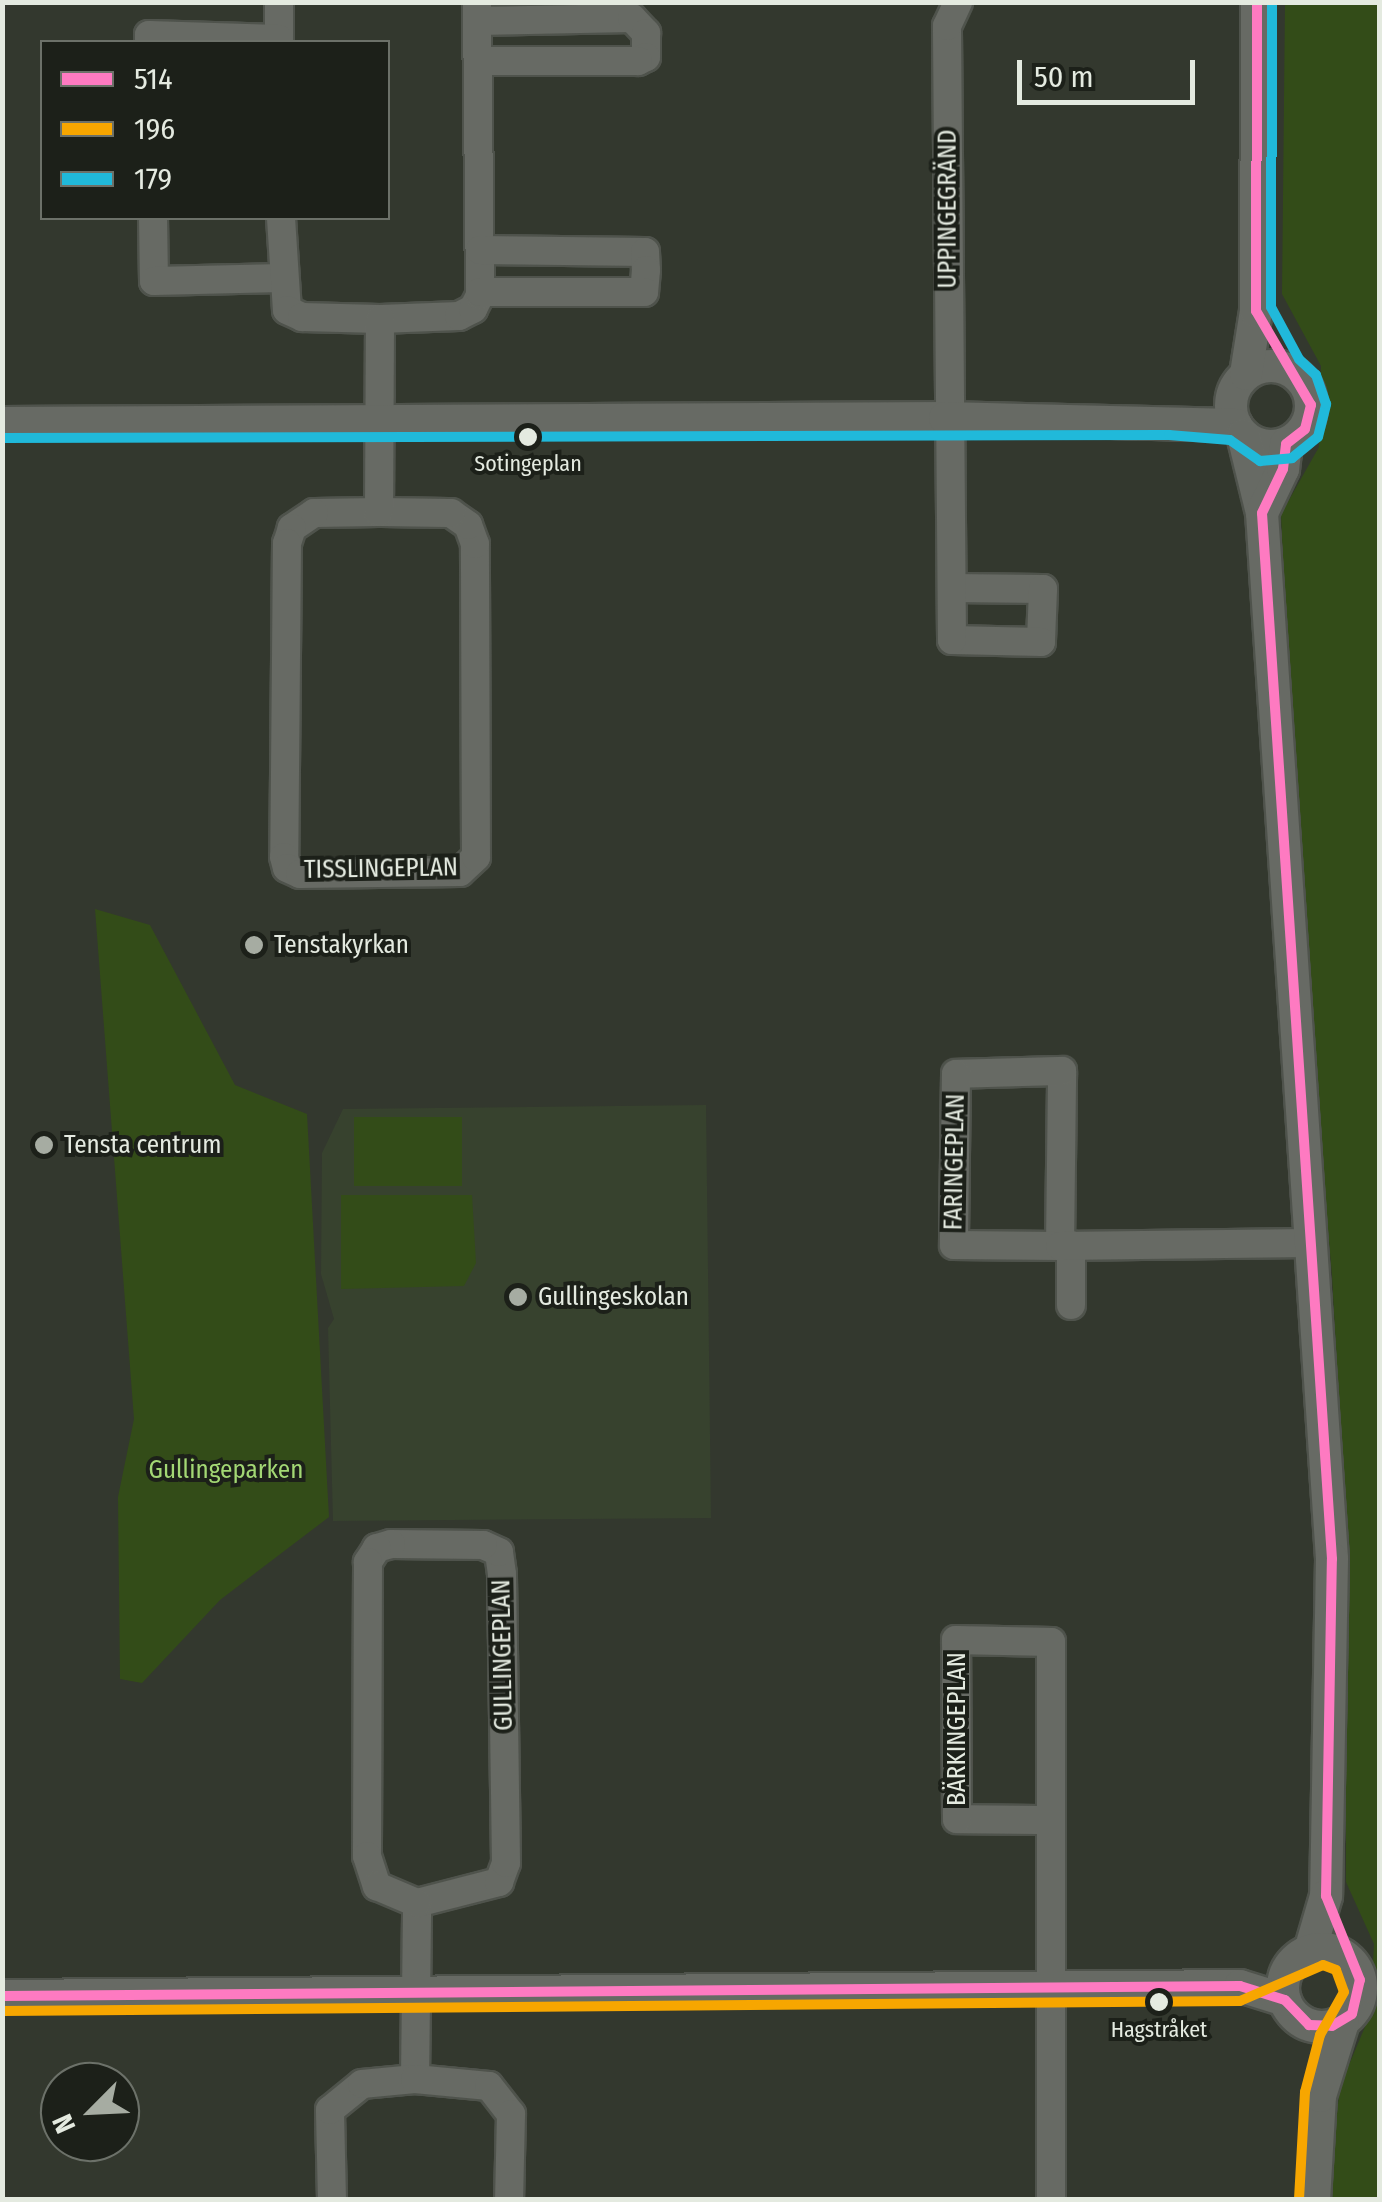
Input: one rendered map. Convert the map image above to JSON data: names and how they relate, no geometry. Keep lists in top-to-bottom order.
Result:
{
  "streets": {
    "street": [
      "UPPINGEGRÄND",
      "TISSLINGEPLAN",
      "FARINGEPLAN",
      "GULLINGEPLAN",
      "BÄRKINGEPLAN"
    ]
  },
  "parks": ["Gullingeparken"],
  "places": [
    "Sotingeplan",
    "Tenstakyrkan",
    "Tensta centrum",
    "Gullingeskolan",
    "Hagstråket"
  ],
  "lines": ["transit line 514", "transit line 179", "transit line 196"],
  "legend": ["514", "196", "179"],
  "scale_bar": "50 m",
  "north": "bottom left"
}
